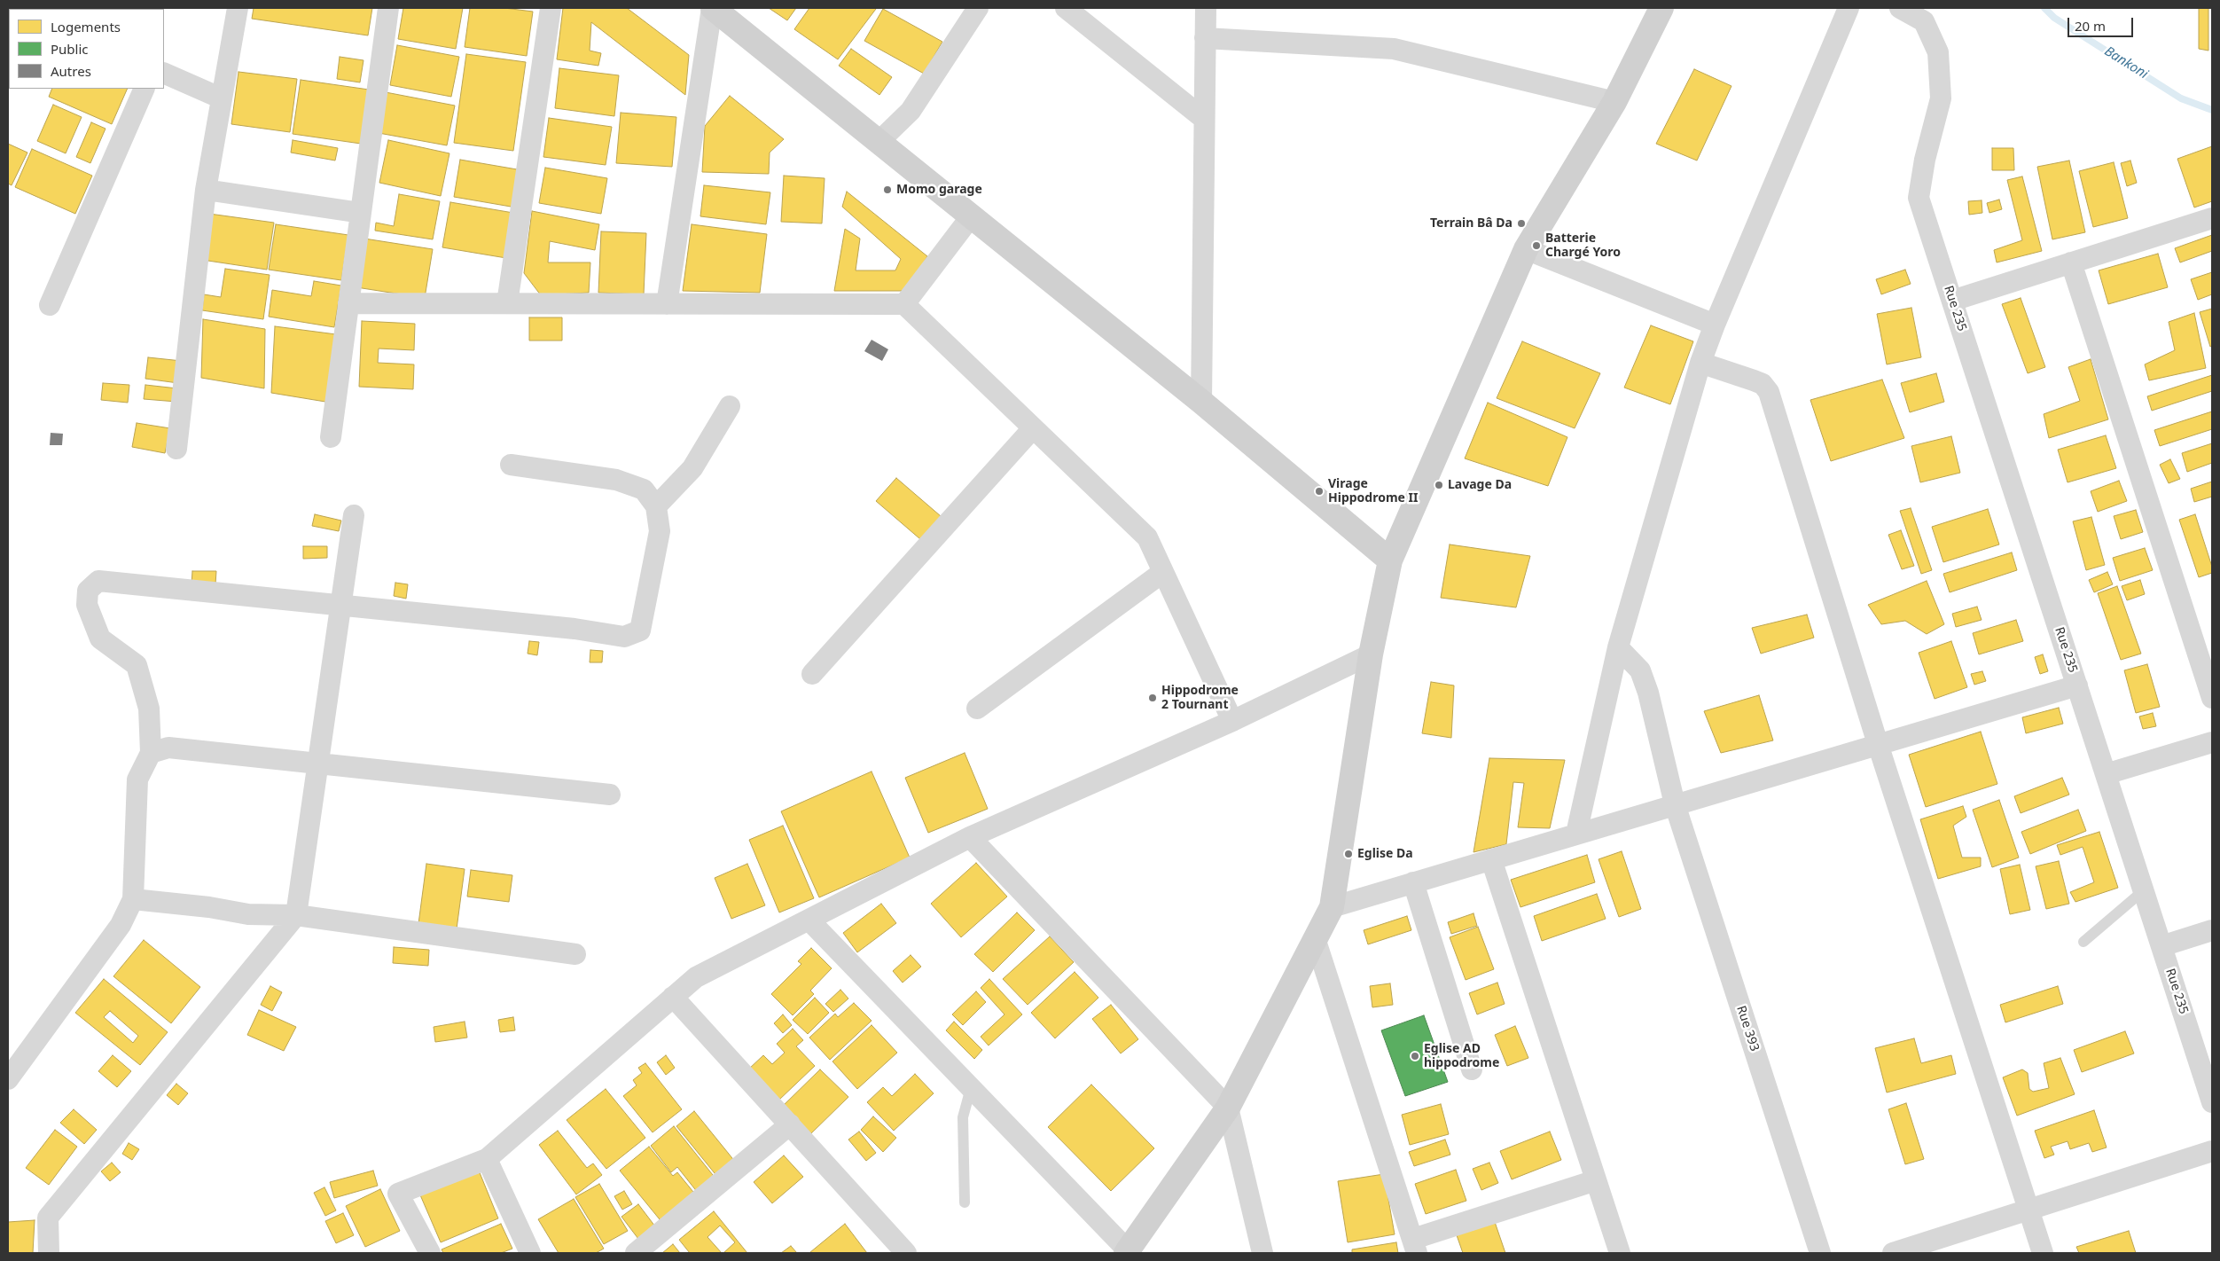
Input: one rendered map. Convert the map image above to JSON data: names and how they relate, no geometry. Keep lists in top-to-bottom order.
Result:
{
  "streets": {
    "street": ["Rue 235", "Rue 393"]
  },
  "water": ["Bankoni"],
  "places": [
    "Momo garage",
    "Terrain Bâ Da",
    "Batterie Chargé Yoro",
    "Lavage Da",
    "Virage Hippodrome II",
    "Hippodrome 2 Tournant",
    "Eglise Da",
    "Eglise AD hippodrome"
  ],
  "legend": ["Logements", "Public", "Autres"],
  "scale_bar": "20 m"
}
